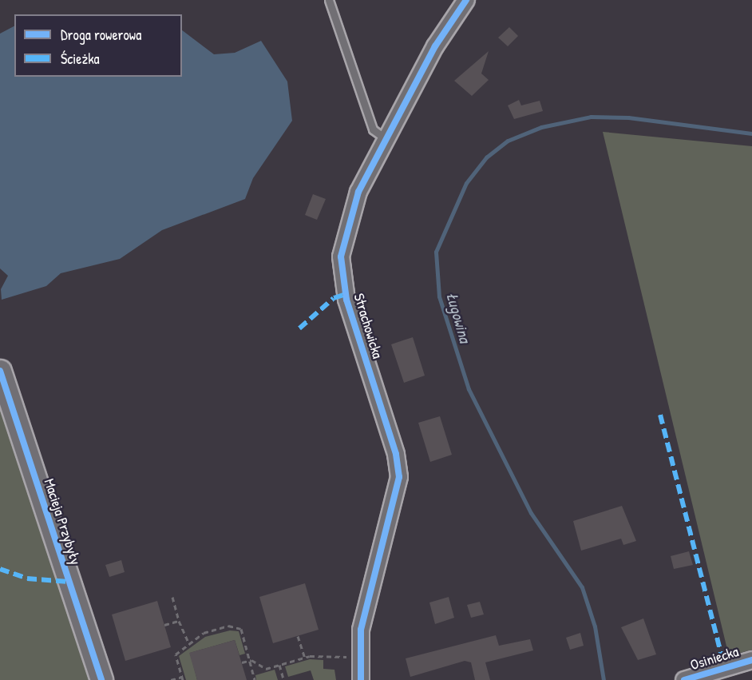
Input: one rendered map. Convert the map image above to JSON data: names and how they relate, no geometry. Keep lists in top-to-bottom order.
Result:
{
  "streets": {
    "street": ["Strachowicka", "Macieja Przybyły", "Osiniecka"]
  },
  "water": ["Ługowina"],
  "legend": ["Droga rowerowa", "Ścieżka"]
}
